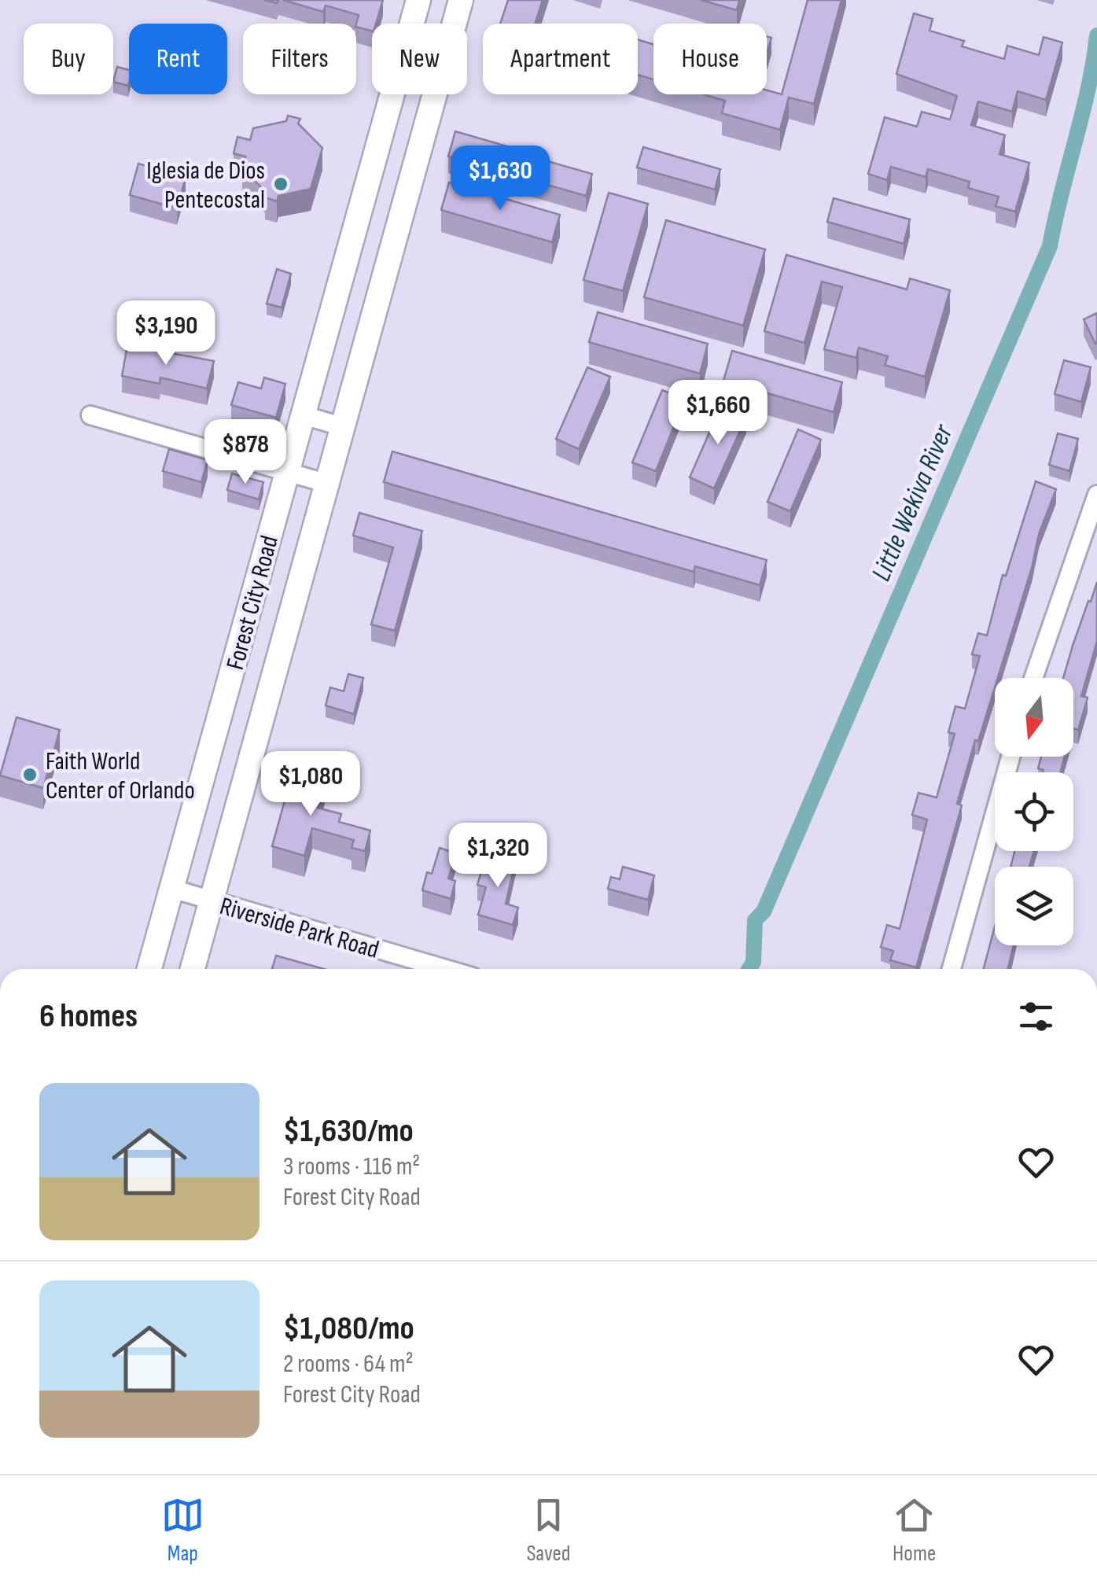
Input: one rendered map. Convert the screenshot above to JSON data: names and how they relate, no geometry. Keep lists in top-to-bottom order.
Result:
{
  "streets": {
    "main road": ["Forest City Road"],
    "street": ["Riverside Park Road"]
  },
  "crossings": [
    ["Forest City Road", "Riverside Park Road"]
  ],
  "water": ["Little Wekiva River"],
  "places": ["Iglesia de Dios Pentecostal", "Faith World Center of Orlando"],
  "north": "bottom",
  "page": {
    "chip": [
      "Buy",
      "Rent",
      "Filters",
      "New",
      "Apartment",
      "House"
    ],
    "price": [
      "$1,630",
      "$3,190",
      "$1,660",
      "$878",
      "$1,080",
      "$1,320"
    ],
    "heading": "6 homes",
    "list": [
      {
        "name": "$1,630/mo",
        "note": "3 rooms · 116 m² · Forest City Road"
      },
      {
        "name": "$1,080/mo",
        "note": "2 rooms · 64 m² · Forest City Road"
      }
    ],
    "tabs": ["Map", "Saved", "Home"]
  }
}
